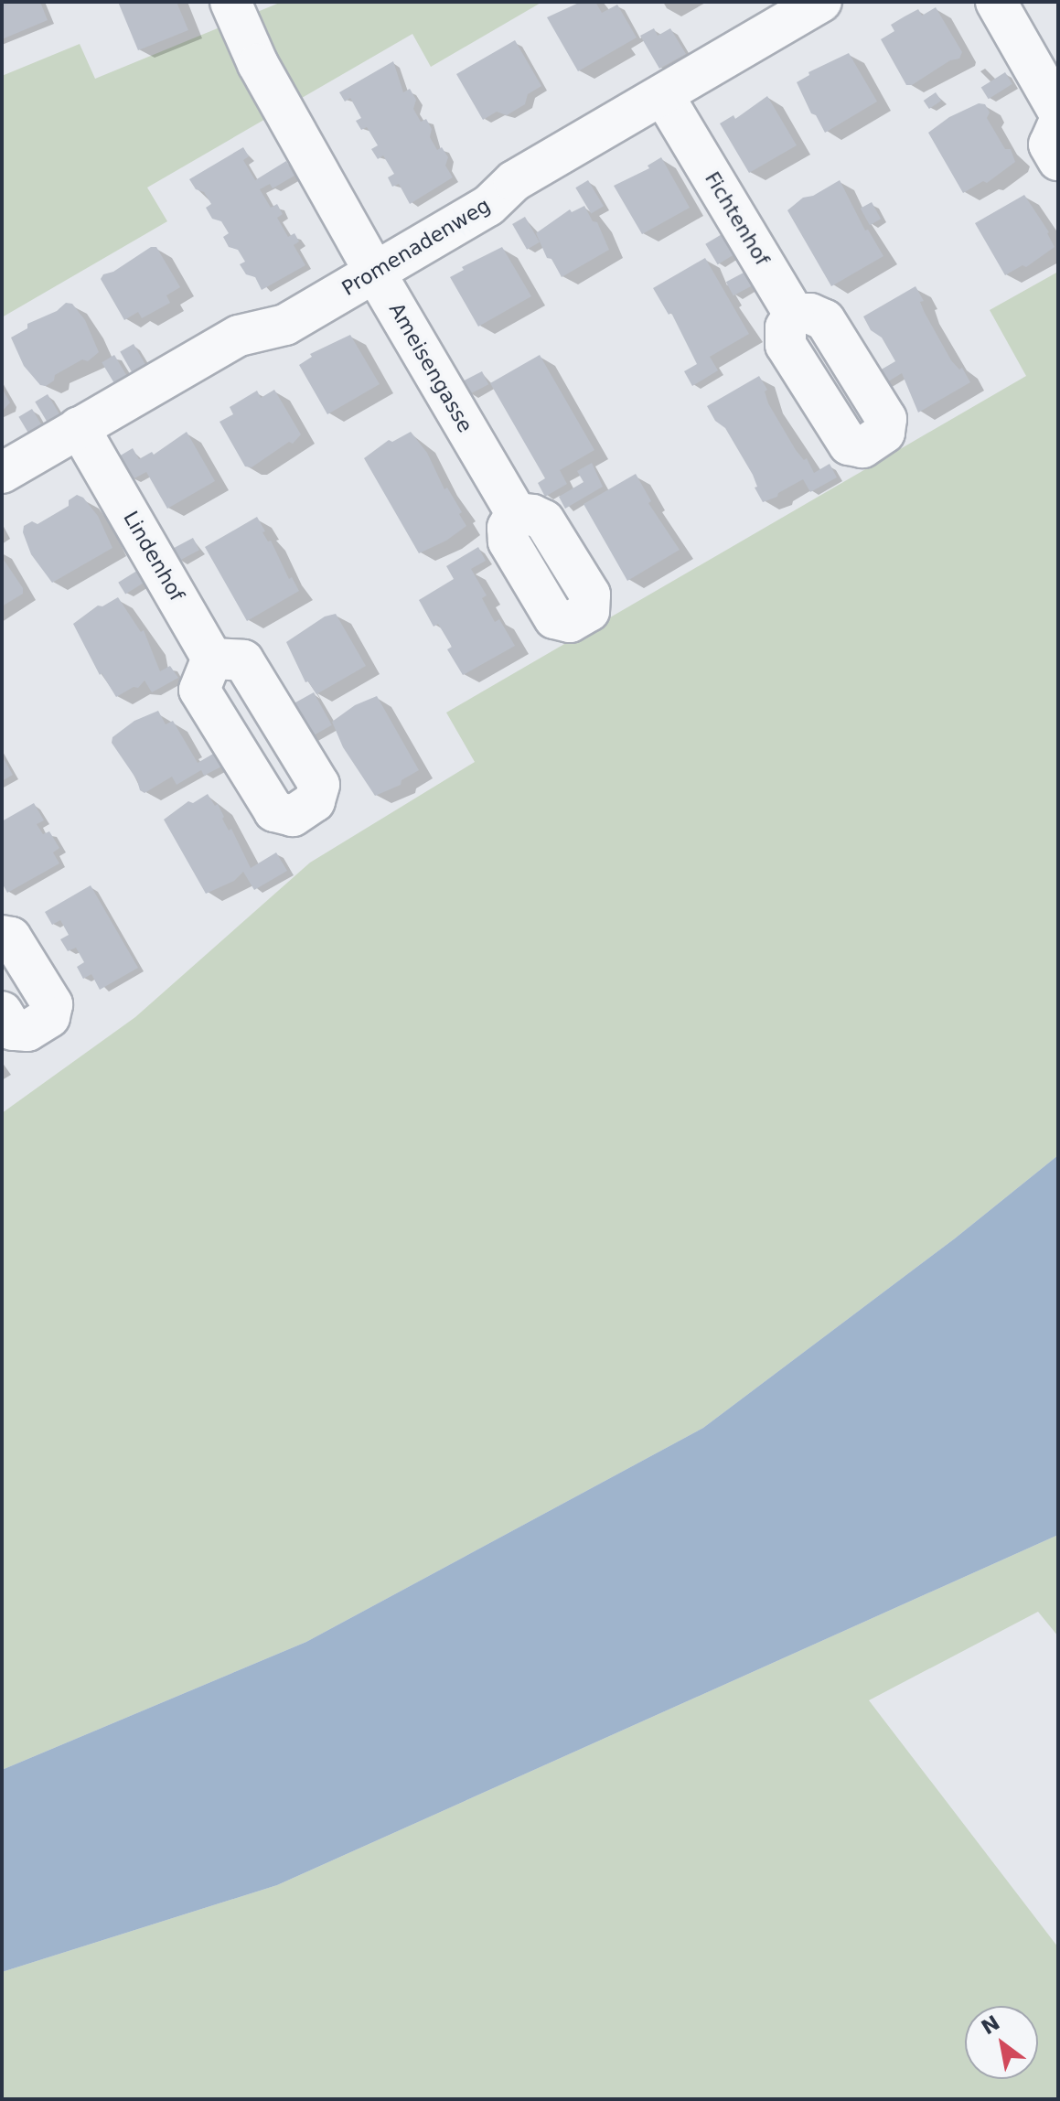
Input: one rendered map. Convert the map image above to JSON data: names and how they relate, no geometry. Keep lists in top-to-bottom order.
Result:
{
  "streets": {
    "street": [
      "Fichtenhof",
      "Promenadenweg",
      "Ameisengasse",
      "Lindenhof"
    ]
  },
  "crossings": [
    ["Fichtenhof", "Promenadenweg"],
    ["Promenadenweg", "Ameisengasse"],
    ["Promenadenweg", "Lindenhof"]
  ],
  "north": "top left"
}
